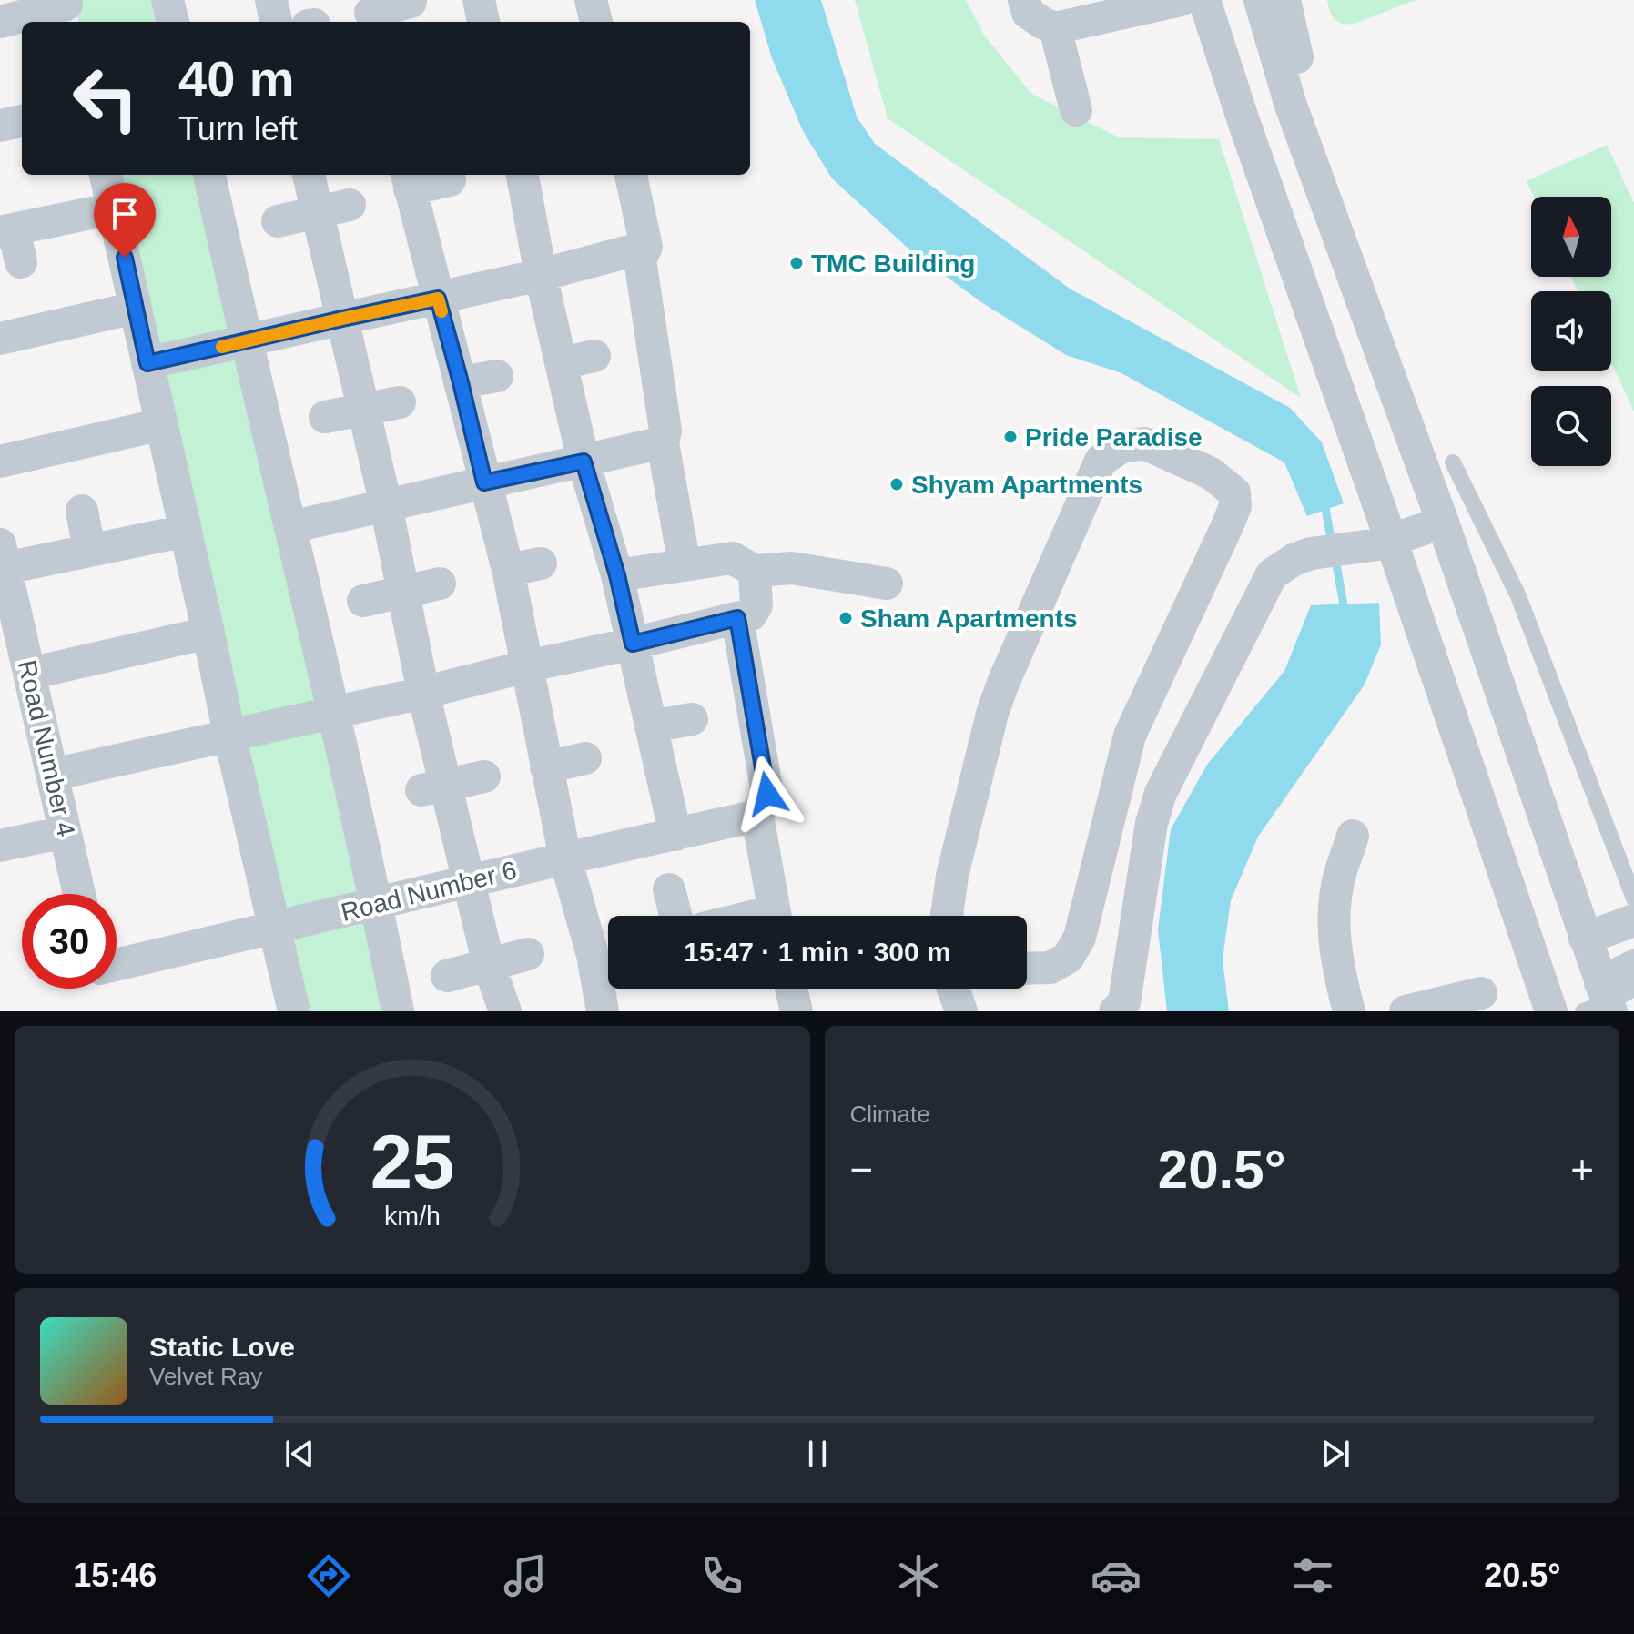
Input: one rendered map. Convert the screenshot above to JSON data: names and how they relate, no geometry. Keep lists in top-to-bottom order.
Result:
{
  "streets": {
    "street": ["Road Number 4", "Road Number 6"]
  },
  "places": [
    "TMC Building",
    "Pride Paradise",
    "Shyam Apartments",
    "Sham Apartments"
  ],
  "north": "top",
  "page": {
    "turn": ["40 m", "Turn left"],
    "limit": "30",
    "trip": "15:47 · 1 min · 300 m",
    "tile": "Climate",
    "heat": ["−", "20.5°", "+"],
    "song": ["Static Love", "Velvet Ray"],
    "tabs": ["15:46", "20.5°"],
    "gauge": ["25", "km/h"]
  }
}
